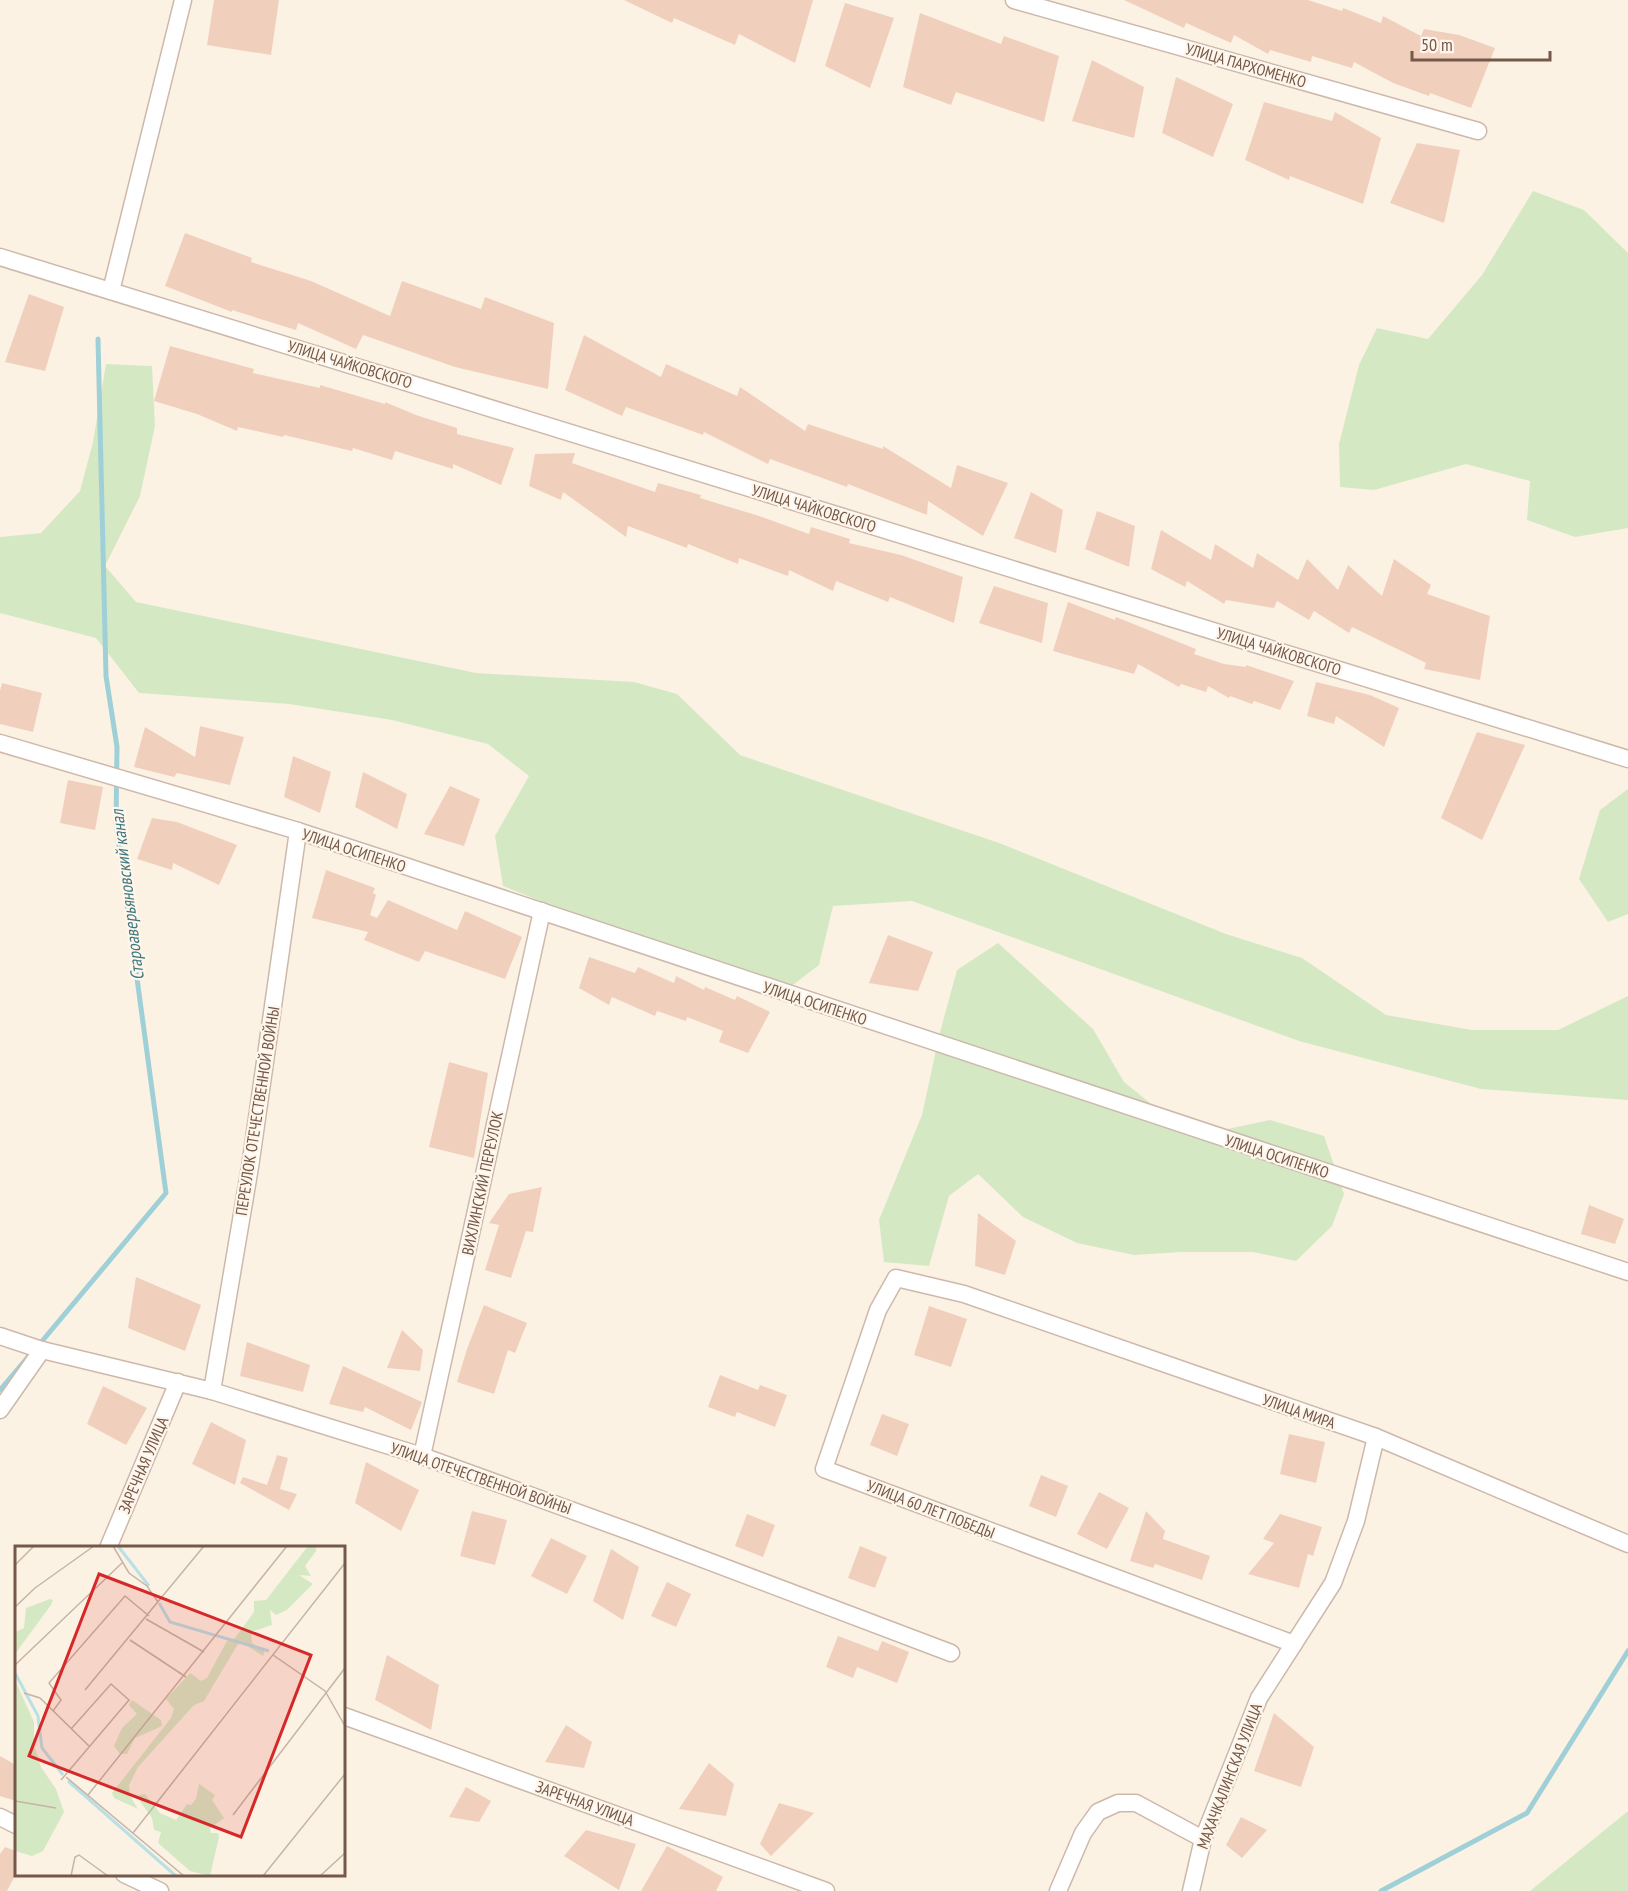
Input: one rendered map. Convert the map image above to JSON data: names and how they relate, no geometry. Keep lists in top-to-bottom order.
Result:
{
  "streets": {
    "street": [
      "УЛИЦА ПАРХОМЕНКО",
      "УЛИЦА ЧАЙКОВСКОГО",
      "УЛИЦА ОСИПЕНКО",
      "ПЕРЕУЛОК ОТЕЧЕСТВЕННОЙ ВОЙНЫ",
      "ВИХЛИНСКИЙ ПЕРЕУЛОК",
      "УЛИЦА МИРА",
      "ЗАРЕЧНАЯ УЛИЦА",
      "УЛИЦА ОТЕЧЕСТВЕННОЙ ВОЙНЫ",
      "УЛИЦА 60 ЛЕТ ПОБЕДЫ",
      "МАХАЧКАЛИНСКАЯ УЛИЦА"
    ]
  },
  "crossings": [
    ["УЛИЦА ОСИПЕНКО", "ПЕРЕУЛОК ОТЕЧЕСТВЕННОЙ ВОЙНЫ"],
    ["УЛИЦА ОСИПЕНКО", "ВИХЛИНСКИЙ ПЕРЕУЛОК"],
    ["ПЕРЕУЛОК ОТЕЧЕСТВЕННОЙ ВОЙНЫ", "УЛИЦА ОТЕЧЕСТВЕННОЙ ВОЙНЫ"],
    ["ВИХЛИНСКИЙ ПЕРЕУЛОК", "УЛИЦА ОТЕЧЕСТВЕННОЙ ВОЙНЫ"],
    ["УЛИЦА МИРА", "УЛИЦА 60 ЛЕТ ПОБЕДЫ"],
    ["УЛИЦА МИРА", "МАХАЧКАЛИНСКАЯ УЛИЦА"],
    ["ЗАРЕЧНАЯ УЛИЦА", "УЛИЦА ОТЕЧЕСТВЕННОЙ ВОЙНЫ"],
    ["УЛИЦА 60 ЛЕТ ПОБЕДЫ", "МАХАЧКАЛИНСКАЯ УЛИЦА"]
  ],
  "water": ["Староаверьяновский канал"],
  "scale_bar": "50 m"
}
